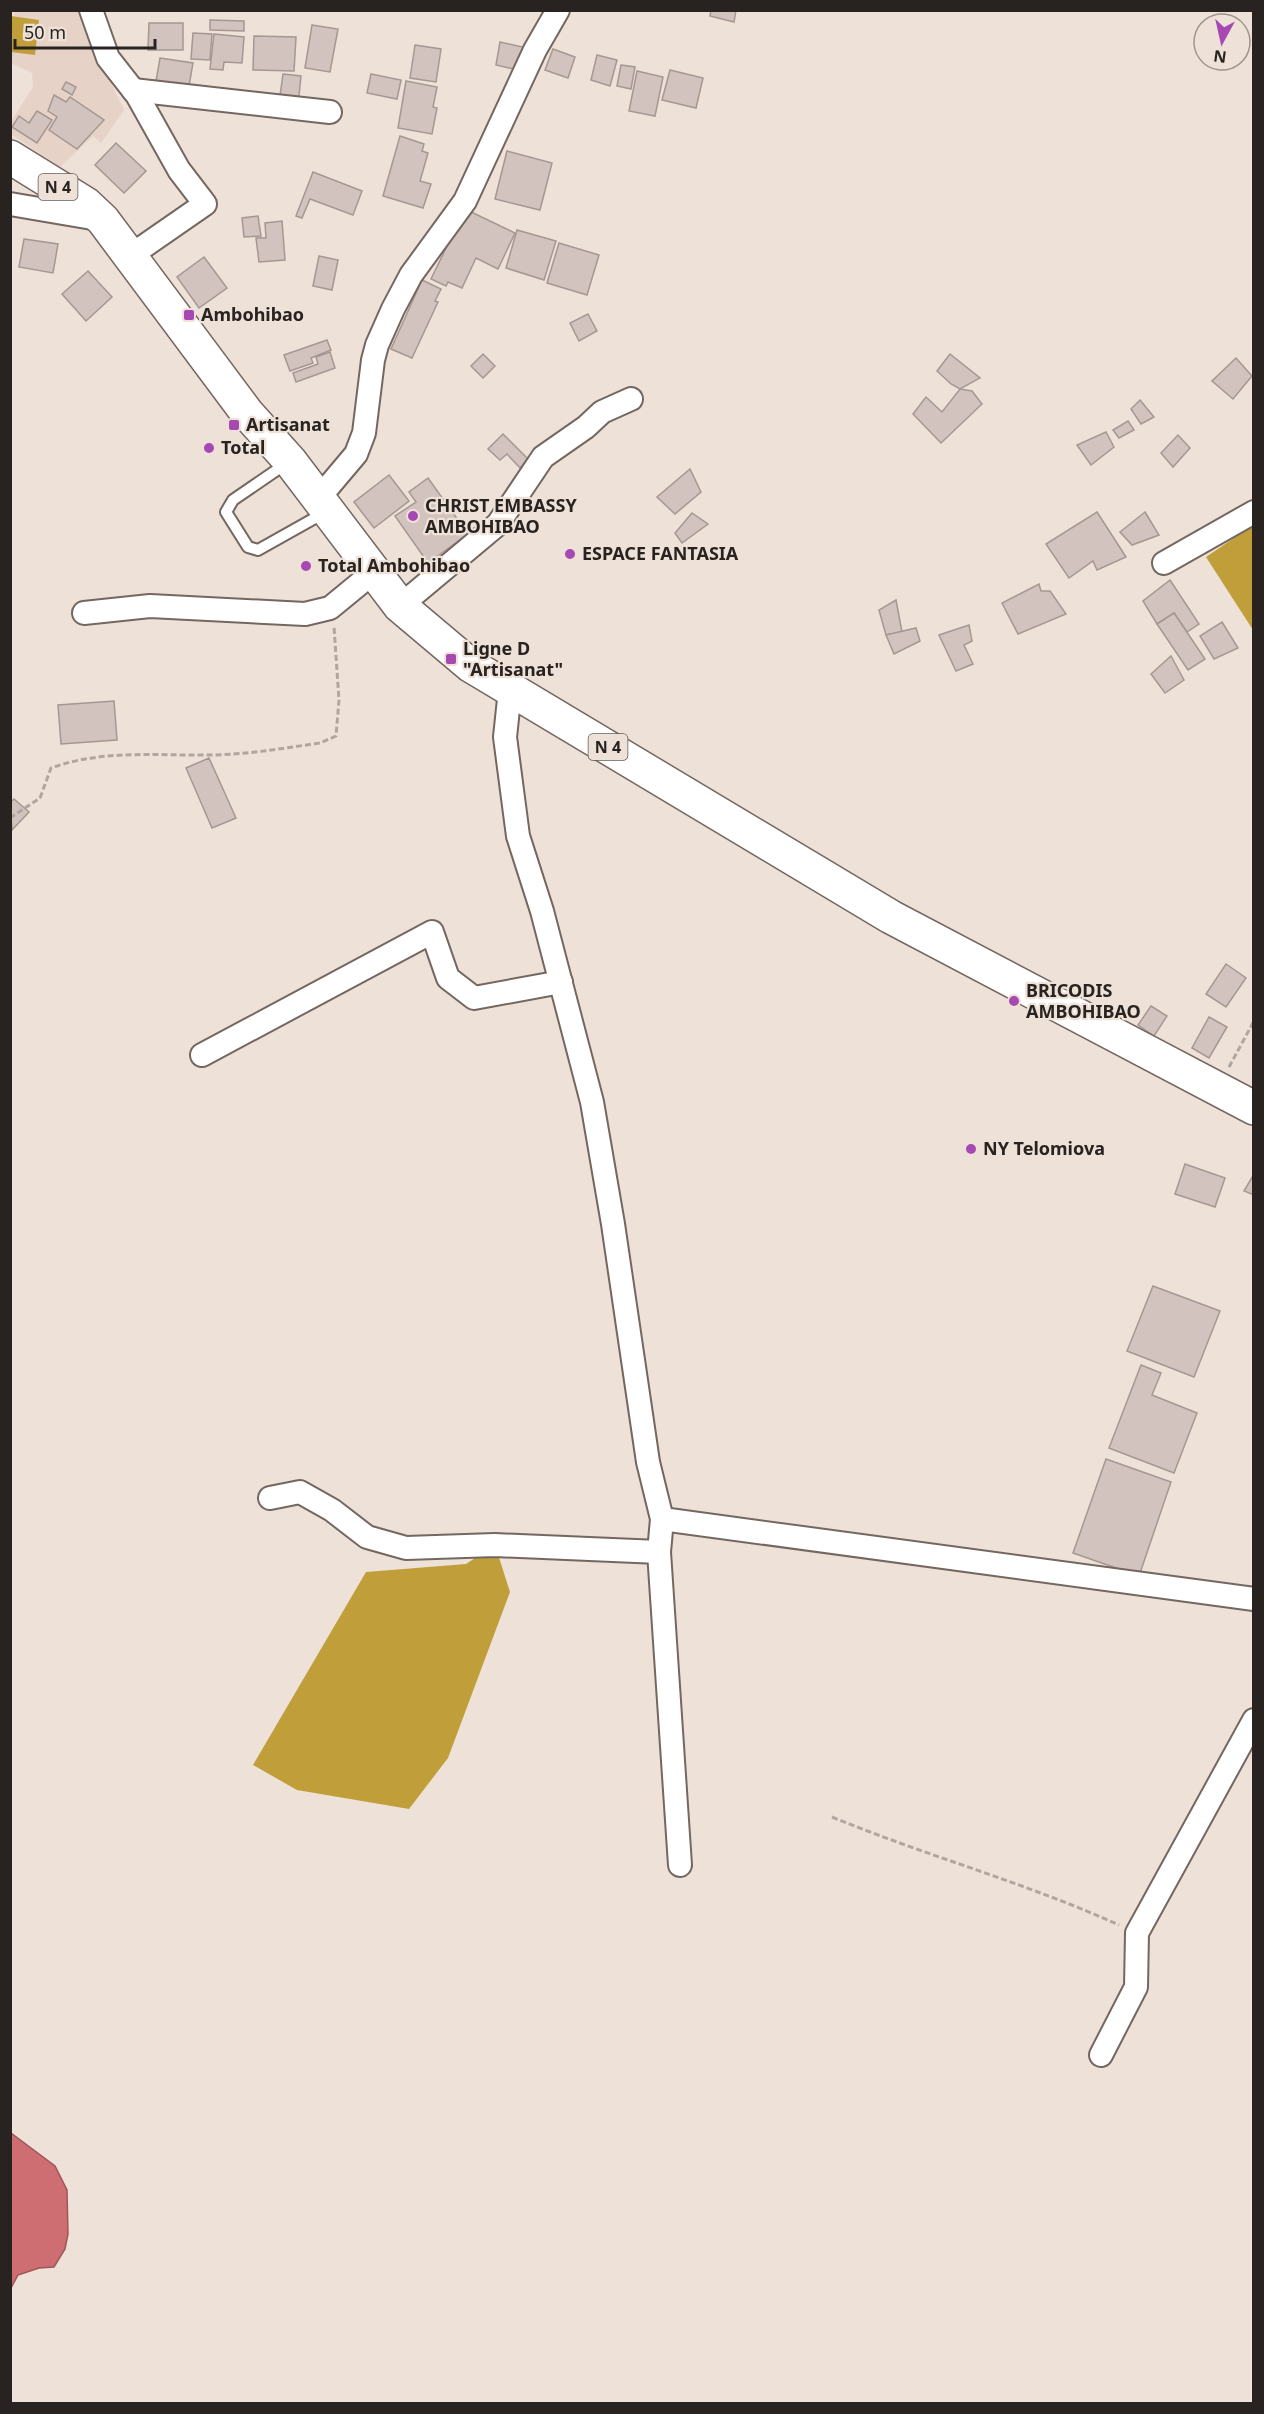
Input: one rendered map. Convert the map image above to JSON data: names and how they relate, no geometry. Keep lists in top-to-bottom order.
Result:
{
  "streets": {
    "main road": ["N 4"]
  },
  "places": {
    "transit": ["Ambohibao", "Artisanat", "Ligne D \"Artisanat\""],
    "other": [
      "Total",
      "CHRIST EMBASSY AMBOHIBAO",
      "ESPACE FANTASIA",
      "Total Ambohibao",
      "BRICODIS AMBOHIBAO",
      "NY Telomiova"
    ]
  },
  "scale_bar": "50 m",
  "north": "bottom"
}
